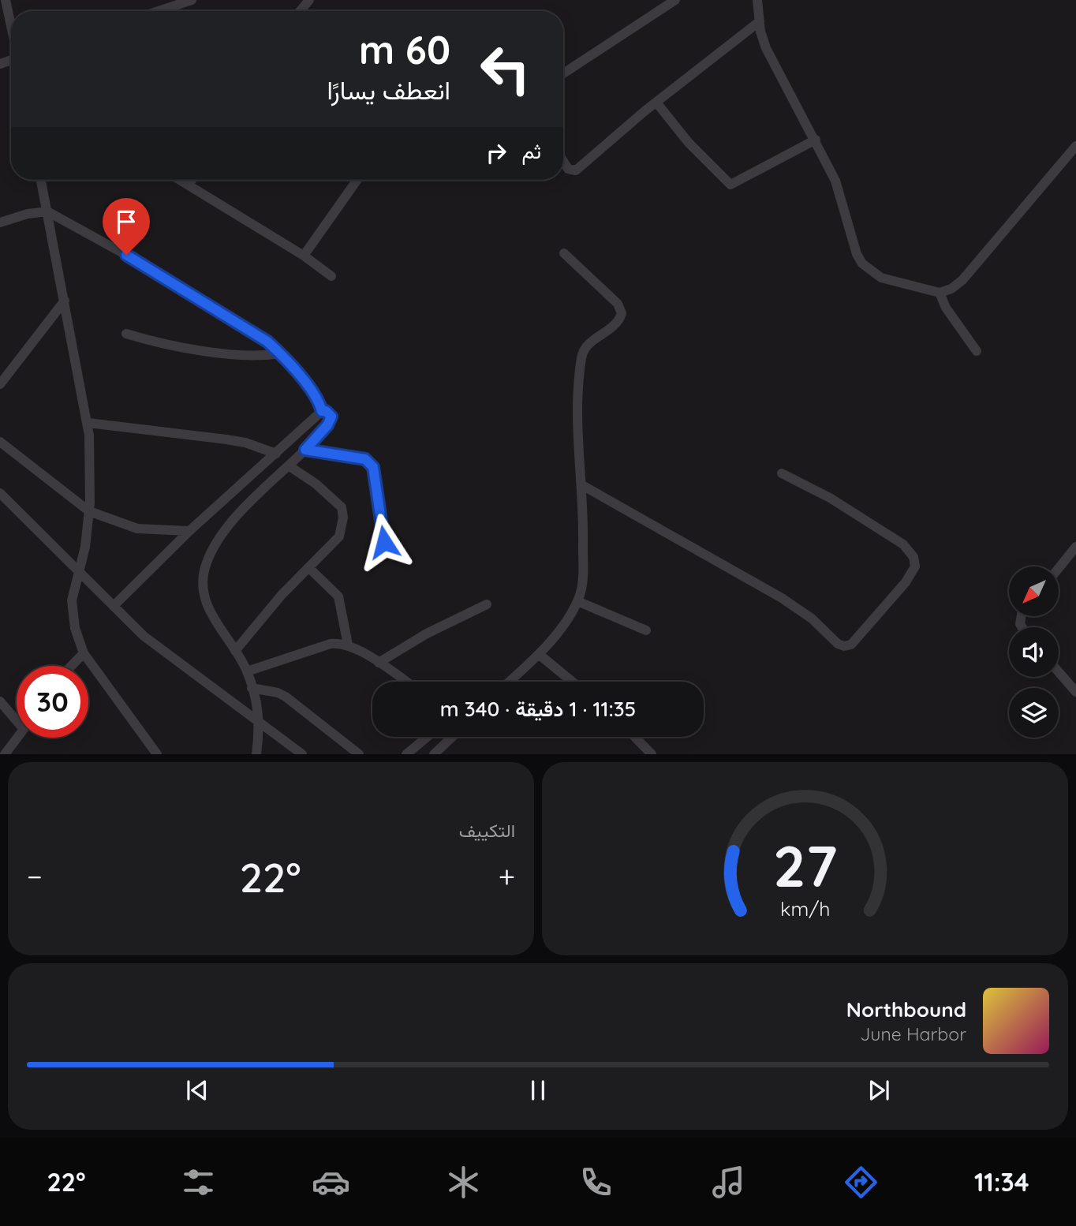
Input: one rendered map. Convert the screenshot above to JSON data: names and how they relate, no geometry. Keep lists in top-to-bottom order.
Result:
{
  "north": "bottom left",
  "page": {
    "turn": ["60 m", "انعطف يسارًا"],
    "then": "ثم",
    "limit": "30",
    "trip": "11:35 · 1 دقيقة · 340 m",
    "tile": "التكييف",
    "heat": ["−", "22°", "+"],
    "song": ["Northbound", "June Harbor"],
    "tabs": ["11:34", "22°"],
    "gauge": ["27", "km/h"]
  }
}
